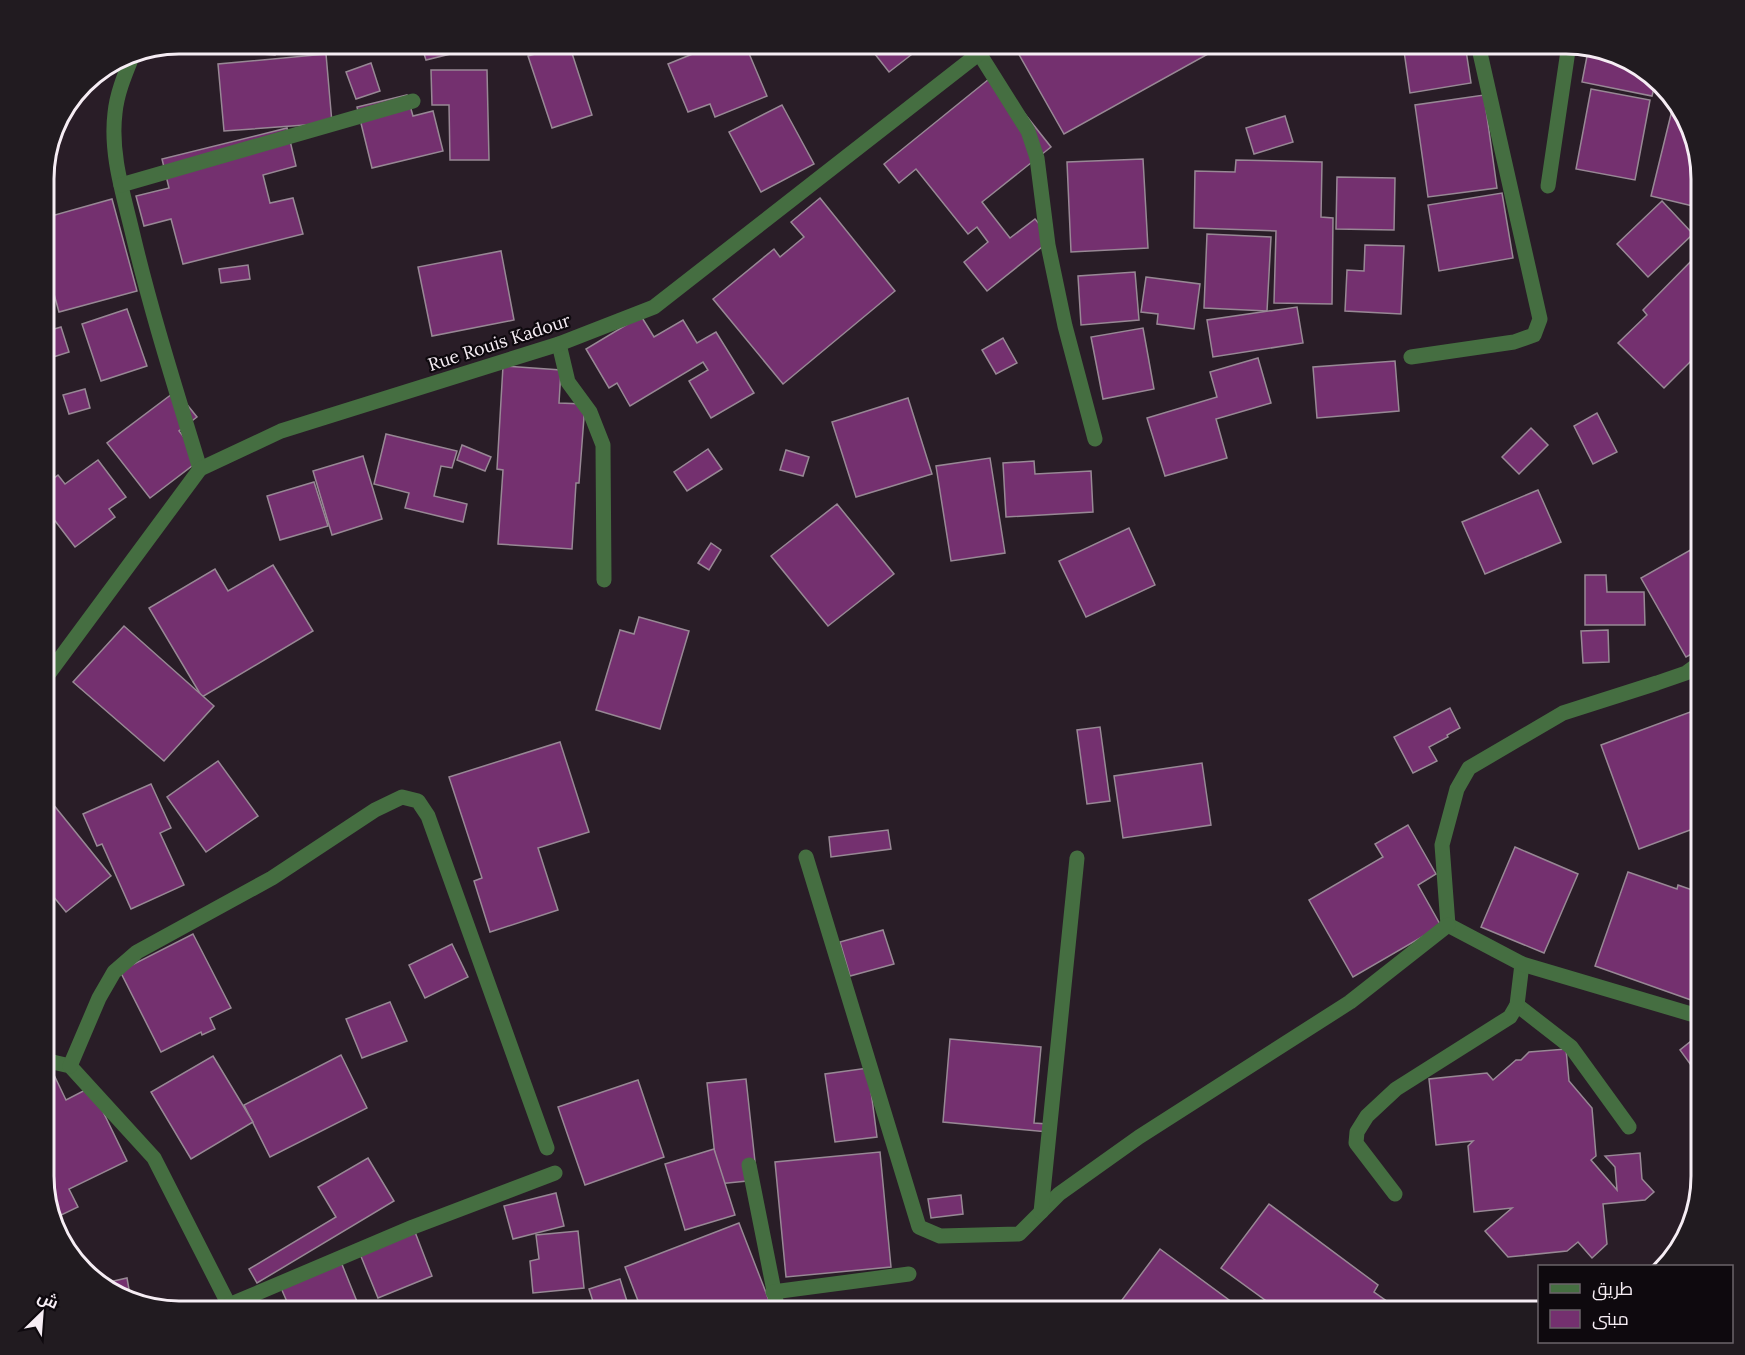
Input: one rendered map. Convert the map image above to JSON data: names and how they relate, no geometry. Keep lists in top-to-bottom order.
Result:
{
  "streets": {
    "street": ["Rue Rouis Kadour"]
  },
  "legend": ["طريق", "مبنى"],
  "north": "top right"
}
